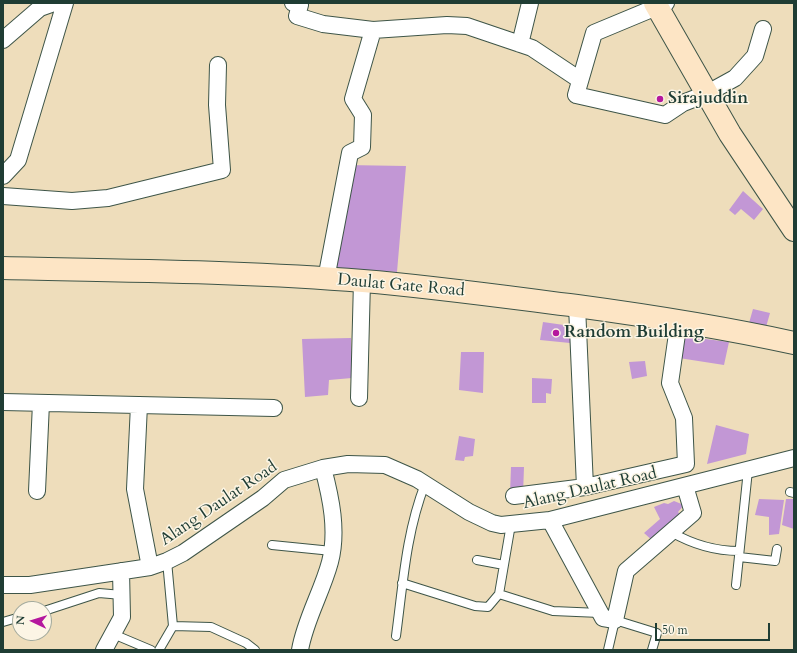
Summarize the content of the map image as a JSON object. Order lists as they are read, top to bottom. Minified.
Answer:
{"streets":{"main road":["Daulat Gate Road"],"street":["Alang Daulat Road"]},"places":["Sirajuddin","Random Building"],"scale_bar":"50 m","north":"left"}
